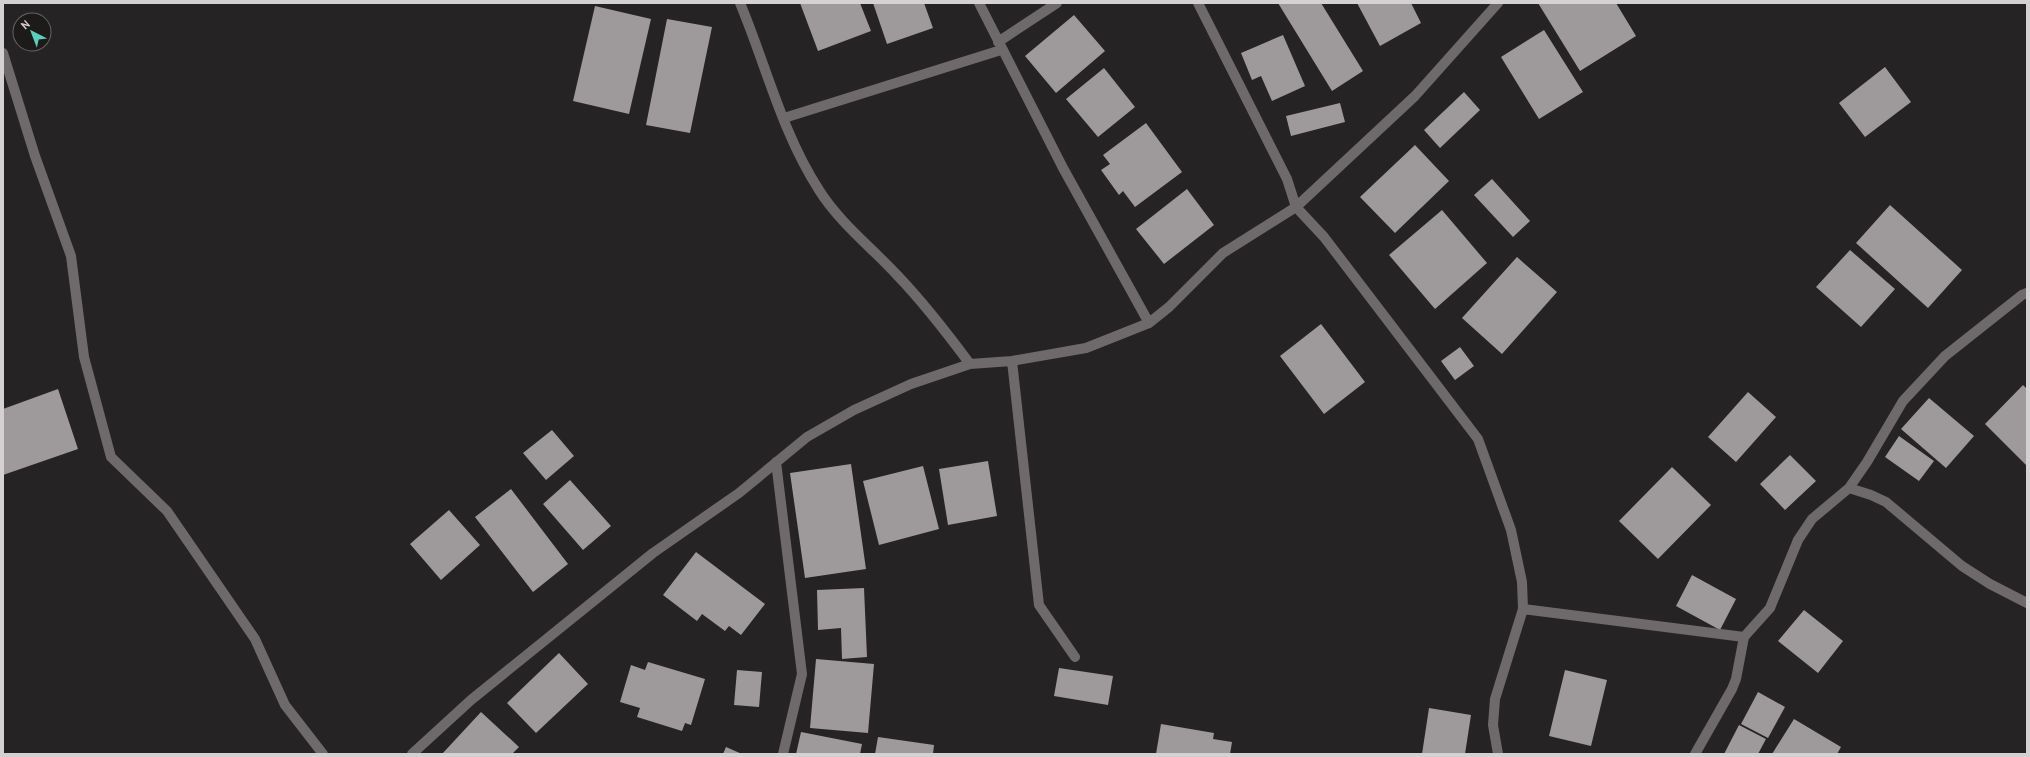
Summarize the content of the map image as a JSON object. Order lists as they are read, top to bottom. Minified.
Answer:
{"north":"top left"}
